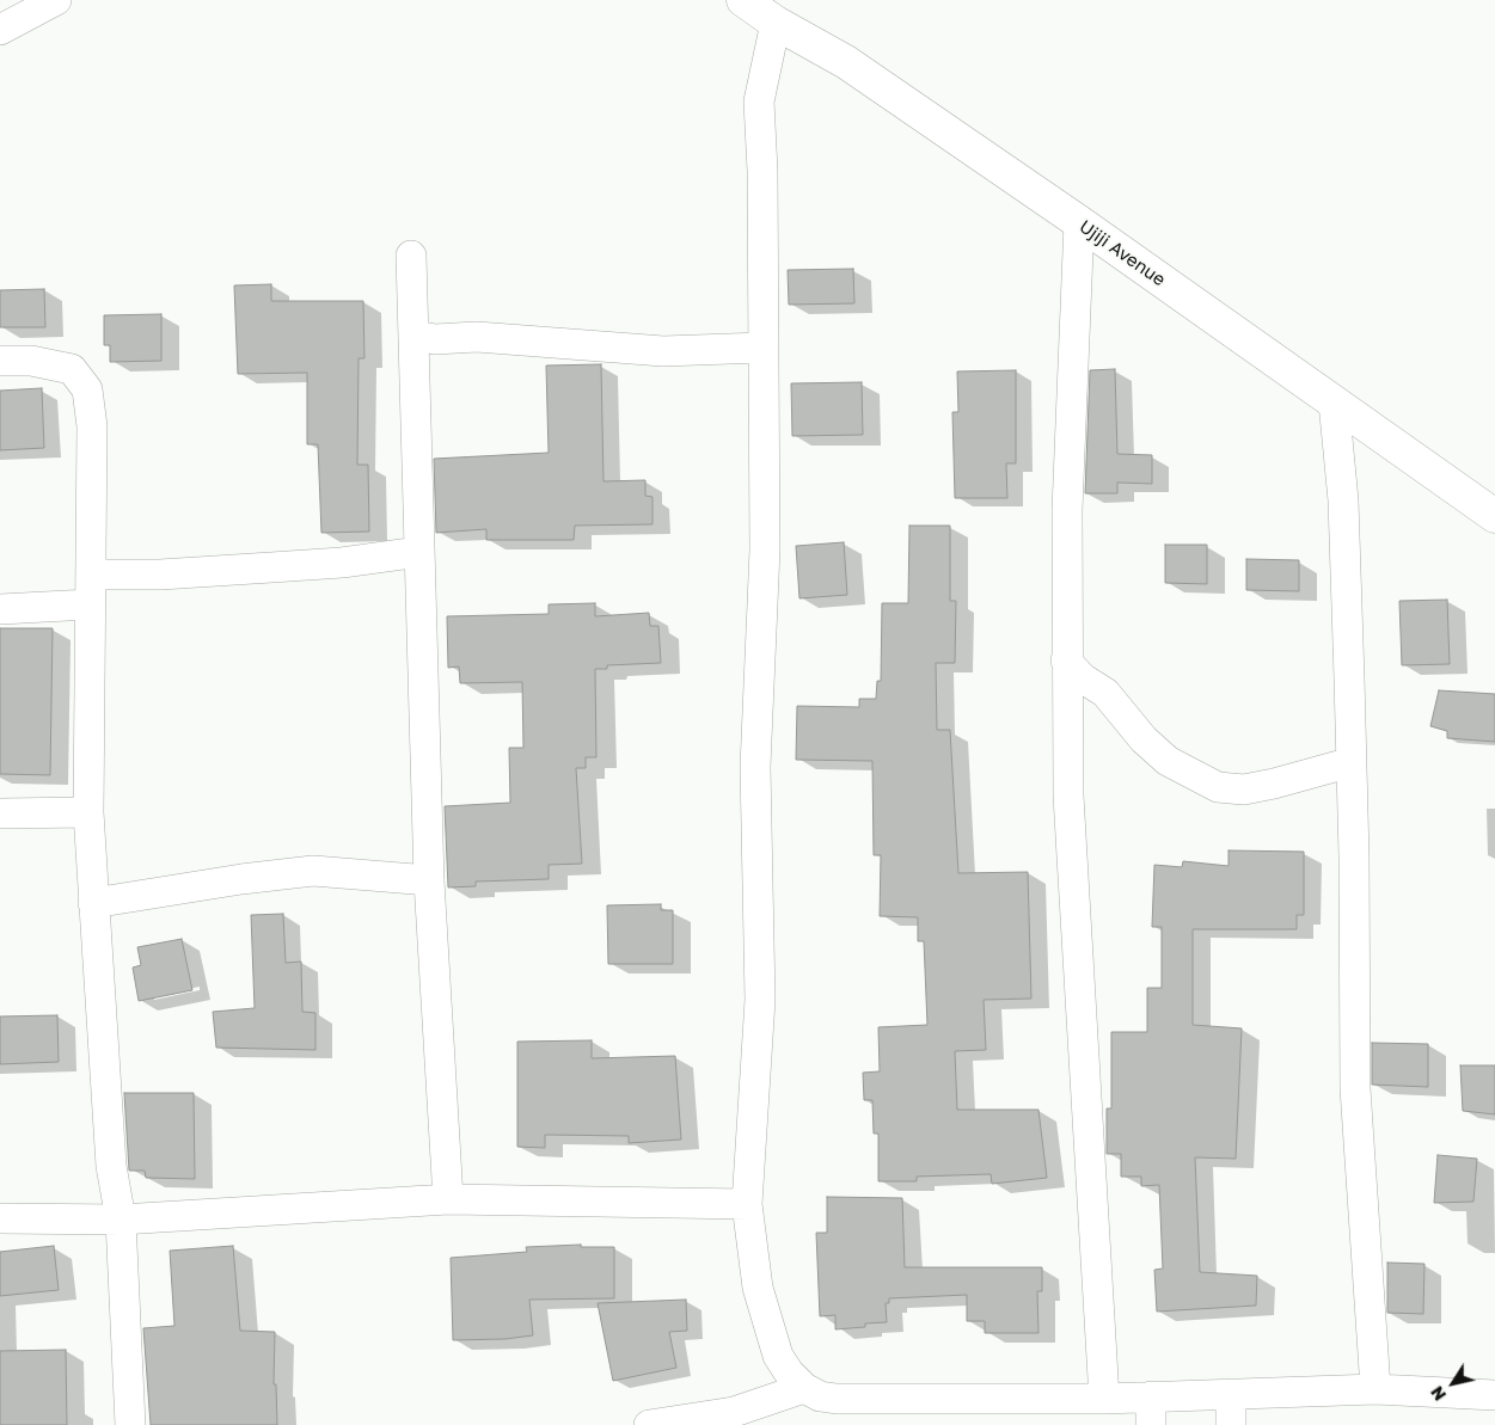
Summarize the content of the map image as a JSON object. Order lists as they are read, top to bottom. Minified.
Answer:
{"streets":{"main road":["Ujiji Avenue"]},"north":"bottom left"}
